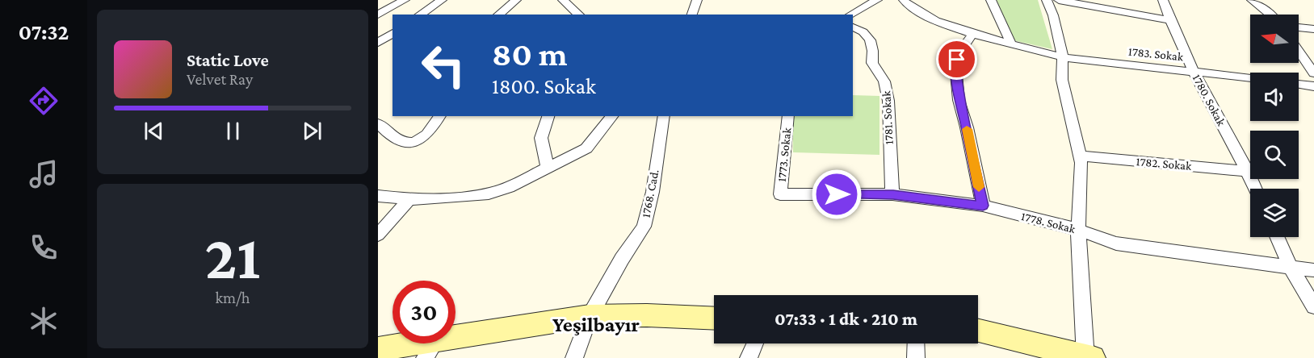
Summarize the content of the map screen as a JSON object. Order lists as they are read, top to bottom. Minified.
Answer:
{"streets":{"street":["1783. Sokak","1780. Sokak","1781. Sokak","1773. Sokak","1782. Sokak","1768. Cad.","1778. Sokak"]},"crossings":[["1783. Sokak","1780. Sokak"],["1780. Sokak","1782. Sokak"],["1781. Sokak","1778. Sokak"],["1773. Sokak","1778. Sokak"]],"districts":["Yeşilbayır"],"north":"left","page":{"tabs":"07:32","turn":["80 m","1800. Sokak"],"song":["Static Love","Velvet Ray"],"tile":["21","km/h"],"limit":"30","trip":"07:33 · 1 dk · 210 m"}}
